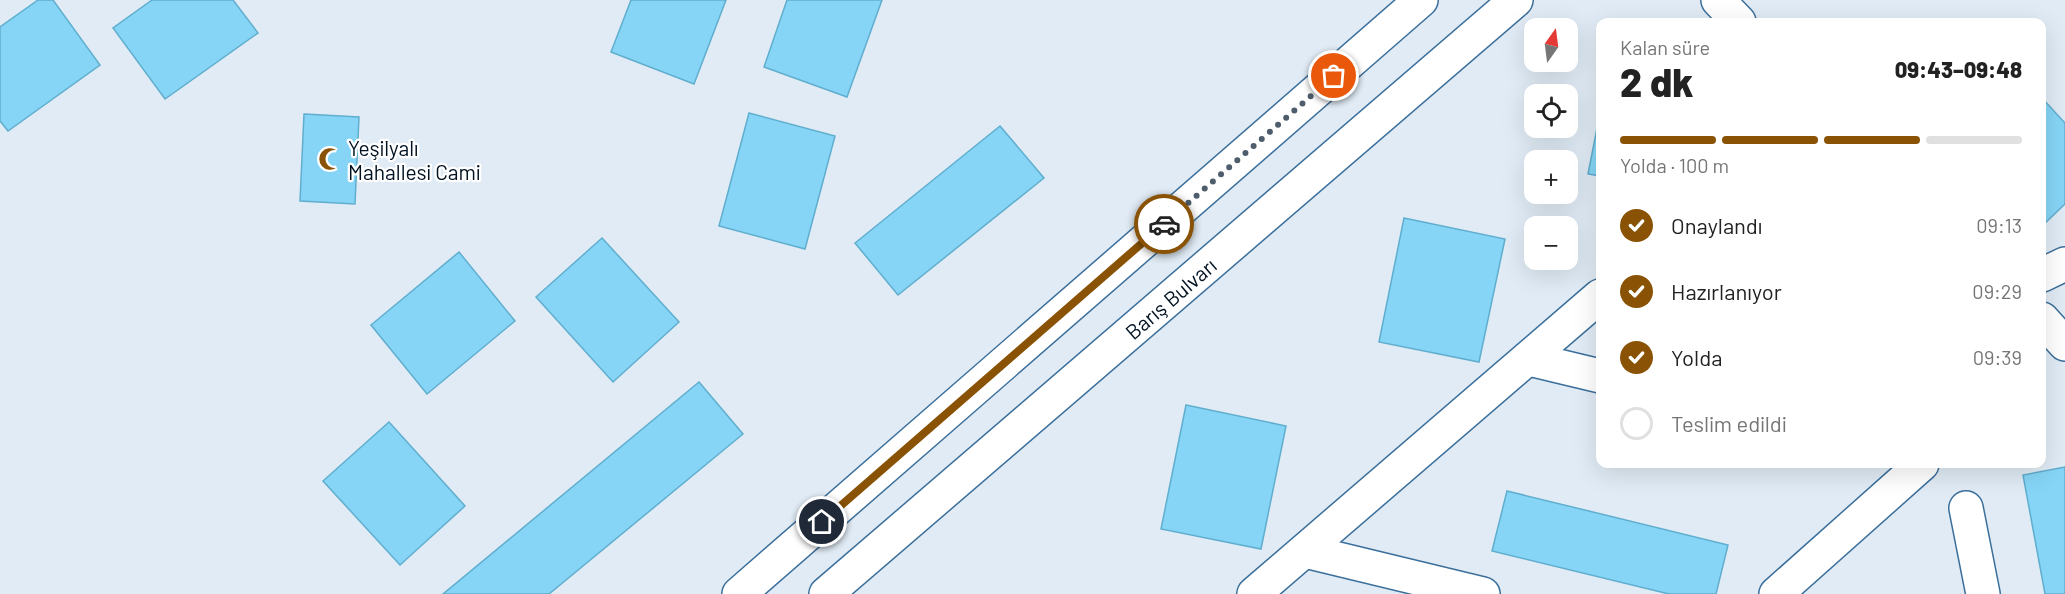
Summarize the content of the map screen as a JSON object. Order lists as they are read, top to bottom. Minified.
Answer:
{"streets":{"main road":["Barış Bulvarı"]},"places":{"mosque":["Yeşilyalı Mahallesi Cami"]},"north":"top","page":{"map_buttons":["+","−"],"heading":["2 dk","Kalan süre","09:43–09:48"],"bar":"Yolda · 100 m","list":[["Onaylandı","09:13"],["Hazırlanıyor","09:29"],["Yolda","09:39"],"Teslim edildi"]}}
